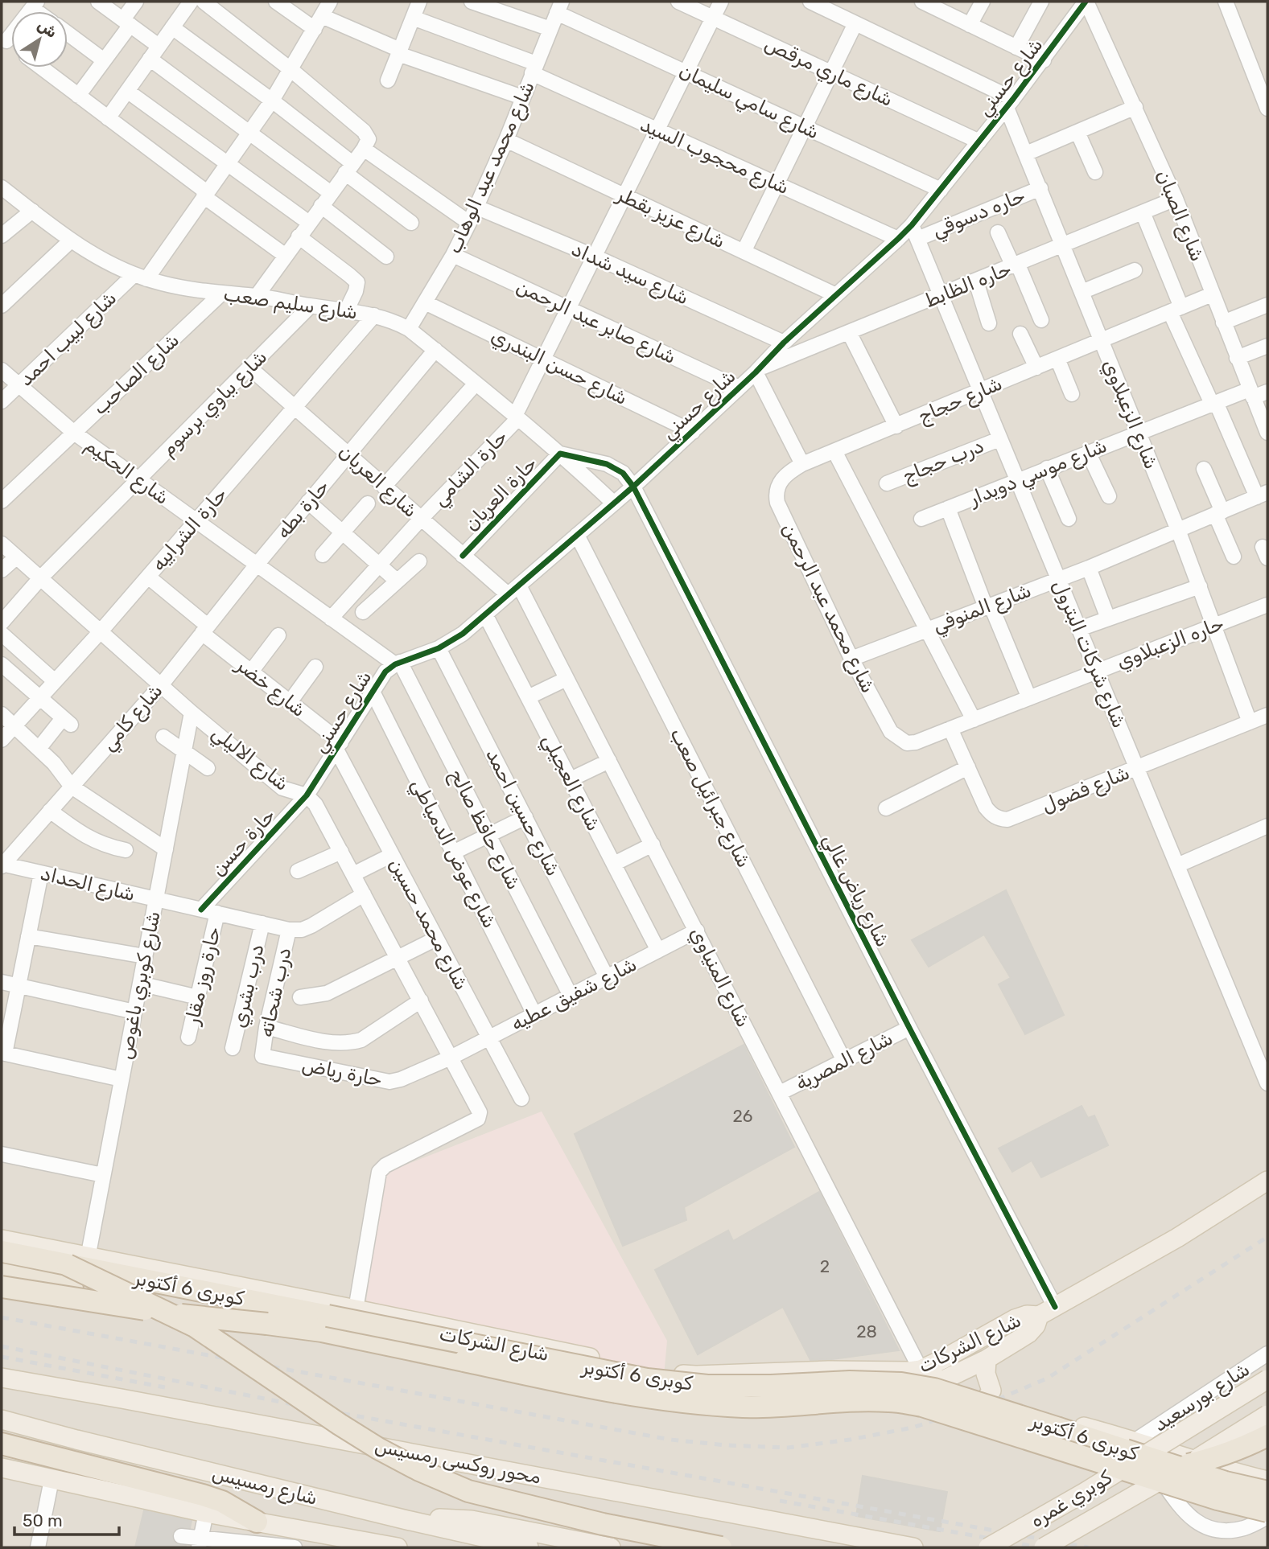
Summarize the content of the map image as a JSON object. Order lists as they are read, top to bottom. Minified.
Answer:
{"streets":{"highway":["كوبرى 6 أكتوبر"],"main road":["شارع الشركات","محور روكسى رمسيس","شارع رمسيس","كوبري غمره"],"street":["شارع ماري مرقص","شارع حسني","شارع سامي سليمان","شارع محجوب السيد","شارع محمد عبد الوهاب","حاره دسوقي","شارع الصبان","شارع عزيز بقطر","شارع سيد شداد","حاره الظابط","شارع سليم صعب","شارع صابر عبد الرحمن","شارع لبيب احمد","شارع حسن البندري","شارع الصاحب","شارع حجاج","شارع بباوي برسوم","شارع الزعبلاوي","درب حجاج","حارة الشامي","شارع الحكيم","شارع موسي دويدار","شارع العريان","حارة العريان","حارة بطه","حارة الشرابيه","شارع محمد عبد الرحمن","شارع المنوفي","حاره الزعبلاوي","شارع شركات البترول","شارع خضر","شارع كامي","شارع الاليلي","شارع العجيلي","شارع فضول","شارع جبرائيل صعب","شارع حسين احمد","شارع حافظ صالح","حارة حسن","شارع عوض الدمياطي","شارع الحداد","شارع رياض غالي","شارع محمد حسين","حارة روز مقار","شارع المنياوي","شارع كوبري باغوص","درب بشري","درب شحاته","شارع شفيق عطيه","شارع المصرية","حارة رياض","شارع بورسعيد"]},"crossings":[["شارع ماري مرقص","شارع حسني"],["شارع ماري مرقص","حارة الشامي"],["شارع حسني","شارع سامي سليمان"],["شارع حسني","شارع محجوب السيد"],["شارع حسني","حاره دسوقي"],["شارع حسني","شارع الصبان"],["شارع حسني","شارع عزيز بقطر"],["شارع حسني","شارع سيد شداد"],["شارع حسني","حاره الظابط"],["شارع حسني","شارع سليم صعب"],["شارع حسني","شارع صابر عبد الرحمن"],["شارع حسني","شارع حسن البندري"],["شارع حسني","شارع الزعبلاوي"],["شارع حسني","شارع الحكيم"],["شارع حسني","شارع العريان"],["شارع حسني","شارع شركات البترول"],["شارع حسني","شارع خضر"],["شارع حسني","شارع الاليلي"],["شارع حسني","شارع العجيلي"],["شارع حسني","شارع جبرائيل صعب"],["شارع حسني","شارع حسين احمد"],["شارع حسني","شارع حافظ صالح"],["شارع حسني","حارة حسن"],["شارع حسني","شارع عوض الدمياطي"],["شارع حسني","شارع رياض غالي"],["شارع حسني","شارع محمد حسين"],["شارع حسني","شارع المنياوي"],["شارع سامي سليمان","شارع محمد عبد الوهاب"],["شارع سامي سليمان","حارة الشامي"],["شارع محجوب السيد","شارع محمد عبد الوهاب"],["شارع محجوب السيد","حارة الشامي"],["شارع محمد عبد الوهاب","شارع عزيز بقطر"],["شارع محمد عبد الوهاب","شارع سيد شداد"],["شارع محمد عبد الوهاب","شارع سليم صعب"],["شارع محمد عبد الوهاب","شارع صابر عبد الرحمن"],["شارع محمد عبد الوهاب","شارع حسن البندري"],["حاره دسوقي","شارع الزعبلاوي"],["حاره دسوقي","شارع شركات البترول"],["شارع الصبان","حاره الظابط"],["شارع الصبان","شارع حجاج"],["شارع الصبان","شارع موسي دويدار"],["شارع عزيز بقطر","حارة الشامي"],["شارع سيد شداد","حارة الشامي"],["حاره الظابط","شارع الزعبلاوي"],["حاره الظابط","شارع شركات البترول"],["شارع سليم صعب","شارع لبيب احمد"],["شارع سليم صعب","شارع الصاحب"],["شارع سليم صعب","شارع بباوي برسوم"],["شارع سليم صعب","حارة الشامي"],["شارع سليم صعب","حارة العريان"],["شارع سليم صعب","حارة بطه"],["شارع سليم صعب","حارة الشرابيه"],["شارع سليم صعب","شارع رياض غالي"],["شارع صابر عبد الرحمن","حارة الشامي"],["شارع لبيب احمد","شارع الحكيم"],["شارع حسن البندري","حارة الشامي"],["شارع الصاحب","شارع الحكيم"],["شارع حجاج","شارع الزعبلاوي"],["شارع حجاج","شارع محمد عبد الرحمن"],["شارع حجاج","شارع شركات البترول"],["شارع بباوي برسوم","شارع الحكيم"],["شارع بباوي برسوم","شارع العريان"],["شارع بباوي برسوم","شارع الاليلي"],["شارع الزعبلاوي","شارع موسي دويدار"],["شارع الزعبلاوي","شارع المنوفي"],["شارع الزعبلاوي","حاره الزعبلاوي"],["شارع الزعبلاوي","شارع فضول"],["درب حجاج","شارع شركات البترول"],["حارة الشامي","شارع الحكيم"],["حارة الشامي","شارع العريان"],["شارع الحكيم","حارة بطه"],["شارع الحكيم","حارة الشرابيه"],["شارع الحكيم","شارع كامي"],["شارع الحكيم","شارع حافظ صالح"],["شارع موسي دويدار","شارع شركات البترول"],["شارع العريان","حارة العريان"],["شارع العريان","حارة بطه"],["شارع العريان","حارة الشرابيه"],["شارع العريان","شارع المنياوي"],["حارة بطه","شارع كامي"],["حارة الشرابيه","شارع خضر"],["حارة الشرابيه","شارع الاليلي"],["شارع محمد عبد الرحمن","شارع المنوفي"],["شارع محمد عبد الرحمن","حاره الزعبلاوي"],["شارع المنوفي","شارع شركات البترول"],["حاره الزعبلاوي","شارع شركات البترول"],["حاره الزعبلاوي","شارع فضول"],["شارع شركات البترول","شارع فضول"],["شارع خضر","شارع كامي"],["شارع خضر","شارع محمد حسين"],["شارع كامي","شارع الاليلي"],["شارع كامي","شارع الحداد"],["شارع الاليلي","حارة حسن"],["شارع الاليلي","شارع الحداد"],["شارع الاليلي","شارع كوبري باغوص"],["شارع الاليلي","شارع شفيق عطيه"],["شارع الاليلي","حارة رياض"],["شارع الاليلي","شارع الشركات"],["شارع العجيلي","شارع شفيق عطيه"],["شارع جبرائيل صعب","شارع المصرية"],["شارع حسين احمد","شارع شفيق عطيه"],["شارع حافظ صالح","شارع شفيق عطيه"],["حارة حسن","شارع الحداد"],["شارع عوض الدمياطي","شارع شفيق عطيه"],["شارع الحداد","حارة روز مقار"],["شارع الحداد","شارع كوبري باغوص"],["شارع الحداد","درب بشري"],["شارع الحداد","درب شحاته"],["شارع رياض غالي","شارع المصرية"],["شارع رياض غالي","شارع الشركات"],["شارع محمد حسين","شارع شفيق عطيه"],["شارع المنياوي","شارع شفيق عطيه"],["شارع المنياوي","شارع المصرية"],["شارع المنياوي","شارع الشركات"],["شارع كوبري باغوص","كوبرى 6 أكتوبر"],["شارع كوبري باغوص","شارع الشركات"],["درب شحاته","حارة رياض"],["شارع شفيق عطيه","حارة رياض"],["كوبرى 6 أكتوبر","شارع الشركات"]],"house_numbers":["26","2","28"],"scale_bar":"50 m","north":"top right"}
